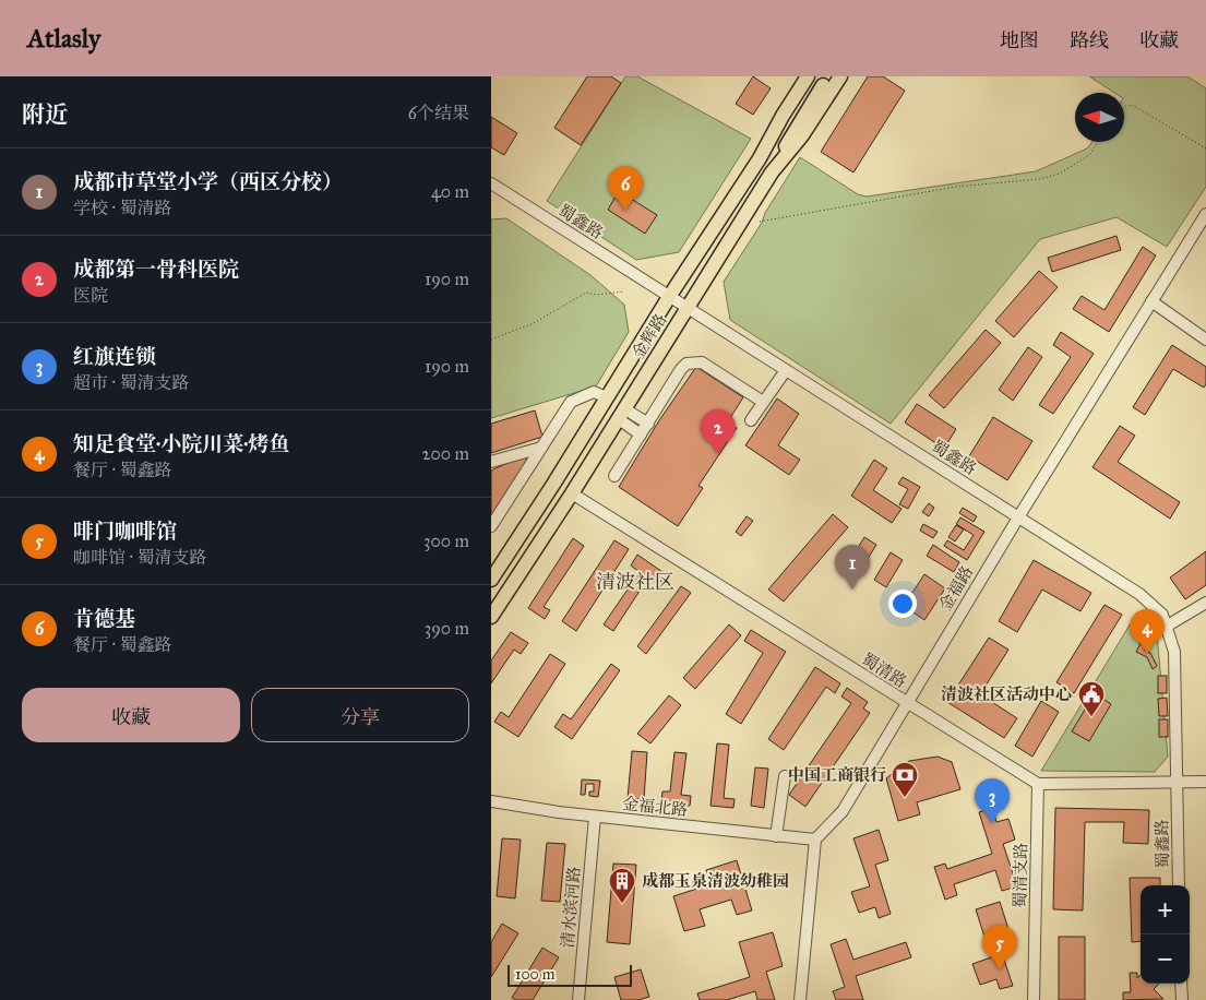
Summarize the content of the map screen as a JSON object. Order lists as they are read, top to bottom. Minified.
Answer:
{"streets":{"main road":["金辉路"],"street":["蜀鑫路","金福路","蜀清路","金福北路","蜀清支路","清水滨河路"]},"crossings":[["蜀鑫路","金辉路"],["蜀鑫路","金福路"],["金辉路","蜀清路"],["金福路","蜀清路"],["金福路","金福北路"],["蜀清路","蜀清支路"],["金福北路","清水滨河路"]],"districts":["清波社区"],"places":{"public building":["清波社区活动中心"],"bank":["中国工商银行"],"building":["成都玉泉清波幼稚园"]},"scale_bar":"100 m","north":"left","page":{"header":"Atlasly","nav":["地图","路线","收藏"],"heading":["附近","6个结果"],"list":[{"mark":"1","name":"成都市草堂小学（西区分校）","note":"学校 · 蜀清路","value":"40 m"},{"mark":"2","name":"成都第一骨科医院","note":"医院","value":"190 m"},{"mark":"3","name":"红旗连锁","note":"超市 · 蜀清支路","value":"190 m"},{"mark":"4","name":"知足食堂·小院川菜·烤鱼","note":"餐厅 · 蜀鑫路","value":"200 m"},{"mark":"5","name":"啡门咖啡馆","note":"咖啡馆 · 蜀清支路","value":"300 m"},{"mark":"6","name":"肯德基","note":"餐厅 · 蜀鑫路","value":"390 m"}],"pins":["6","2","1","4","3","5"],"buttons":["收藏","分享"],"map_buttons":["+","−"],"scale":"100 m"}}
